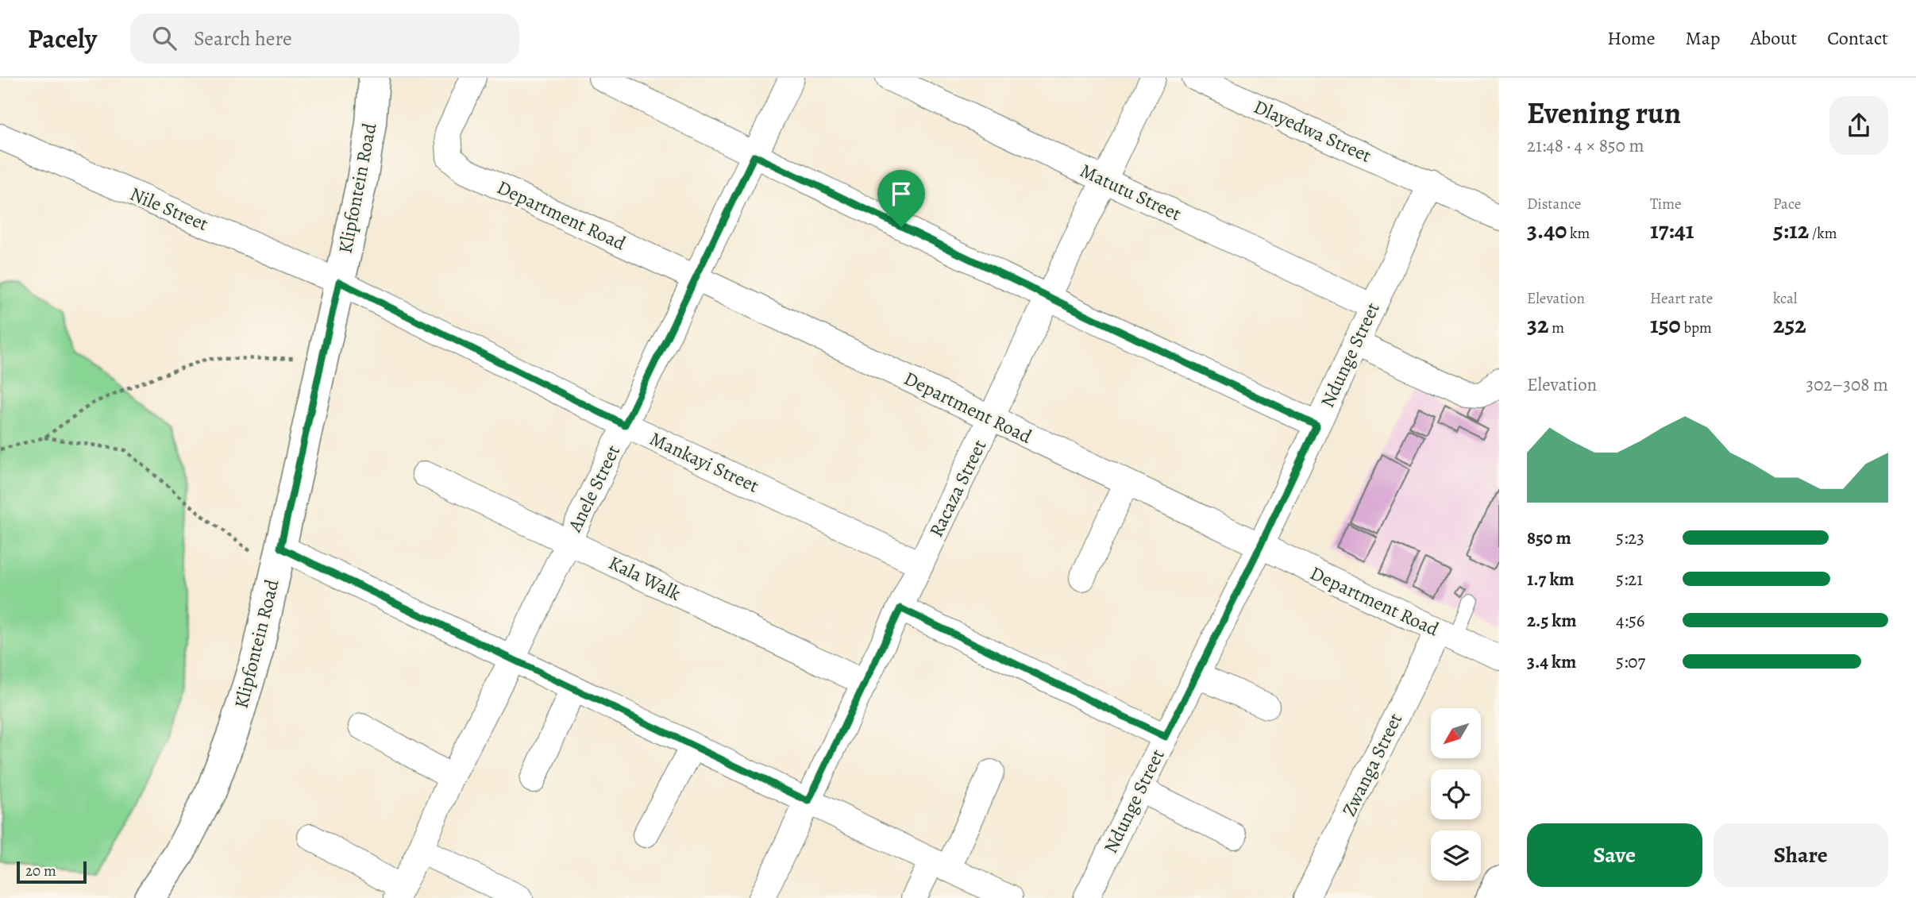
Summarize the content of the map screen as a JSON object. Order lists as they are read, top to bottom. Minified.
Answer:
{"streets":{"street":["Dlayedwa Street","Klipfontein Road","Matutu Street","Nile Street","Department Road","Ndunge Street","Mankayi Street","Anele Street","Racaza Street","Kala Walk","Zwanga Street"]},"crossings":[["Dlayedwa Street","Ndunge Street"],["Klipfontein Road","Nile Street"],["Klipfontein Road","Mankayi Street"],["Matutu Street","Ndunge Street"],["Matutu Street","Racaza Street"],["Nile Street","Mankayi Street"],["Department Road","Ndunge Street"],["Department Road","Anele Street"],["Department Road","Racaza Street"],["Department Road","Zwanga Street"],["Mankayi Street","Anele Street"],["Mankayi Street","Racaza Street"],["Anele Street","Kala Walk"],["Racaza Street","Kala Walk"]],"scale_bar":"20 m","north":"bottom left","page":{"header":"Pacely","search":"Search here","nav":["Home","Map","About","Contact"],"heading":["Evening run","21:48 · 4 × 850 m"],"stats":[["Distance","3.40 km"],["Time","17:41"],["Pace","5:12 /km"],["Elevation","32 m"],["Heart rate","150 bpm"],["kcal","252"]],"chart":["Elevation","302–308 m"],"list":[{"name":"850 m","note":"5:23"},{"name":"1.7 km","note":"5:21"},{"name":"2.5 km","note":"4:56"},{"name":"3.4 km","note":"5:07"}],"buttons":["Save","Share"],"scale":"20 m"}}
